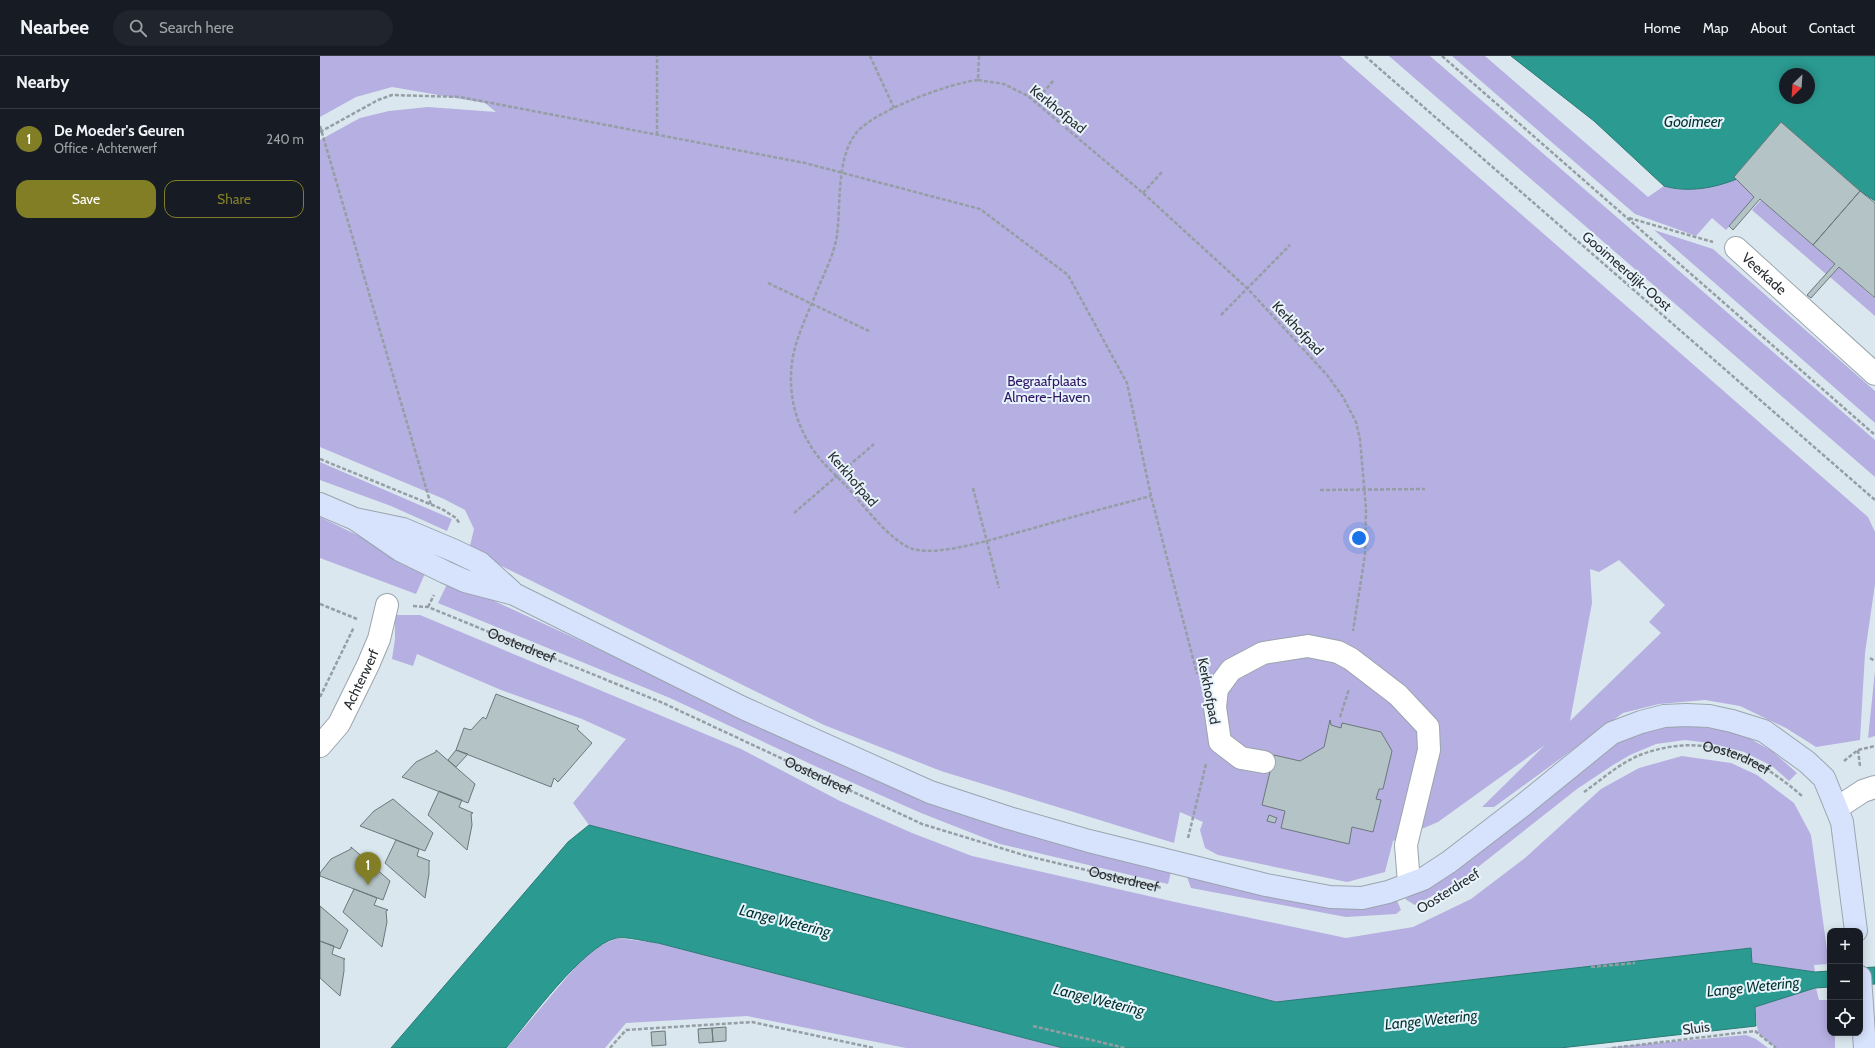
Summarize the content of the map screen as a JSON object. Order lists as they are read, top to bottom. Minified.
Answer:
{"streets":{"main road":["Oosterdreef"],"street":["Veerkade","Achterwerf"],"path":["Kerkhofpad","Gooimeerdijk-Oost","Sluis"]},"crossings":[["Kerkhofpad","Oosterdreef"]],"water":["Gooimeer","Lange Wetering"],"parks":["Begraafplaats Almere-Haven"],"north":"bottom left","page":{"header":"Nearbee","search":"Search here","nav":["Home","Map","About","Contact"],"heading":"Nearby","list":[{"mark":"1","name":"De Moeder's Geuren","note":"Office · Achterwerf","value":"240 m"}],"buttons":["Save","Share"],"pins":"1","map_buttons":["+","−"]}}
